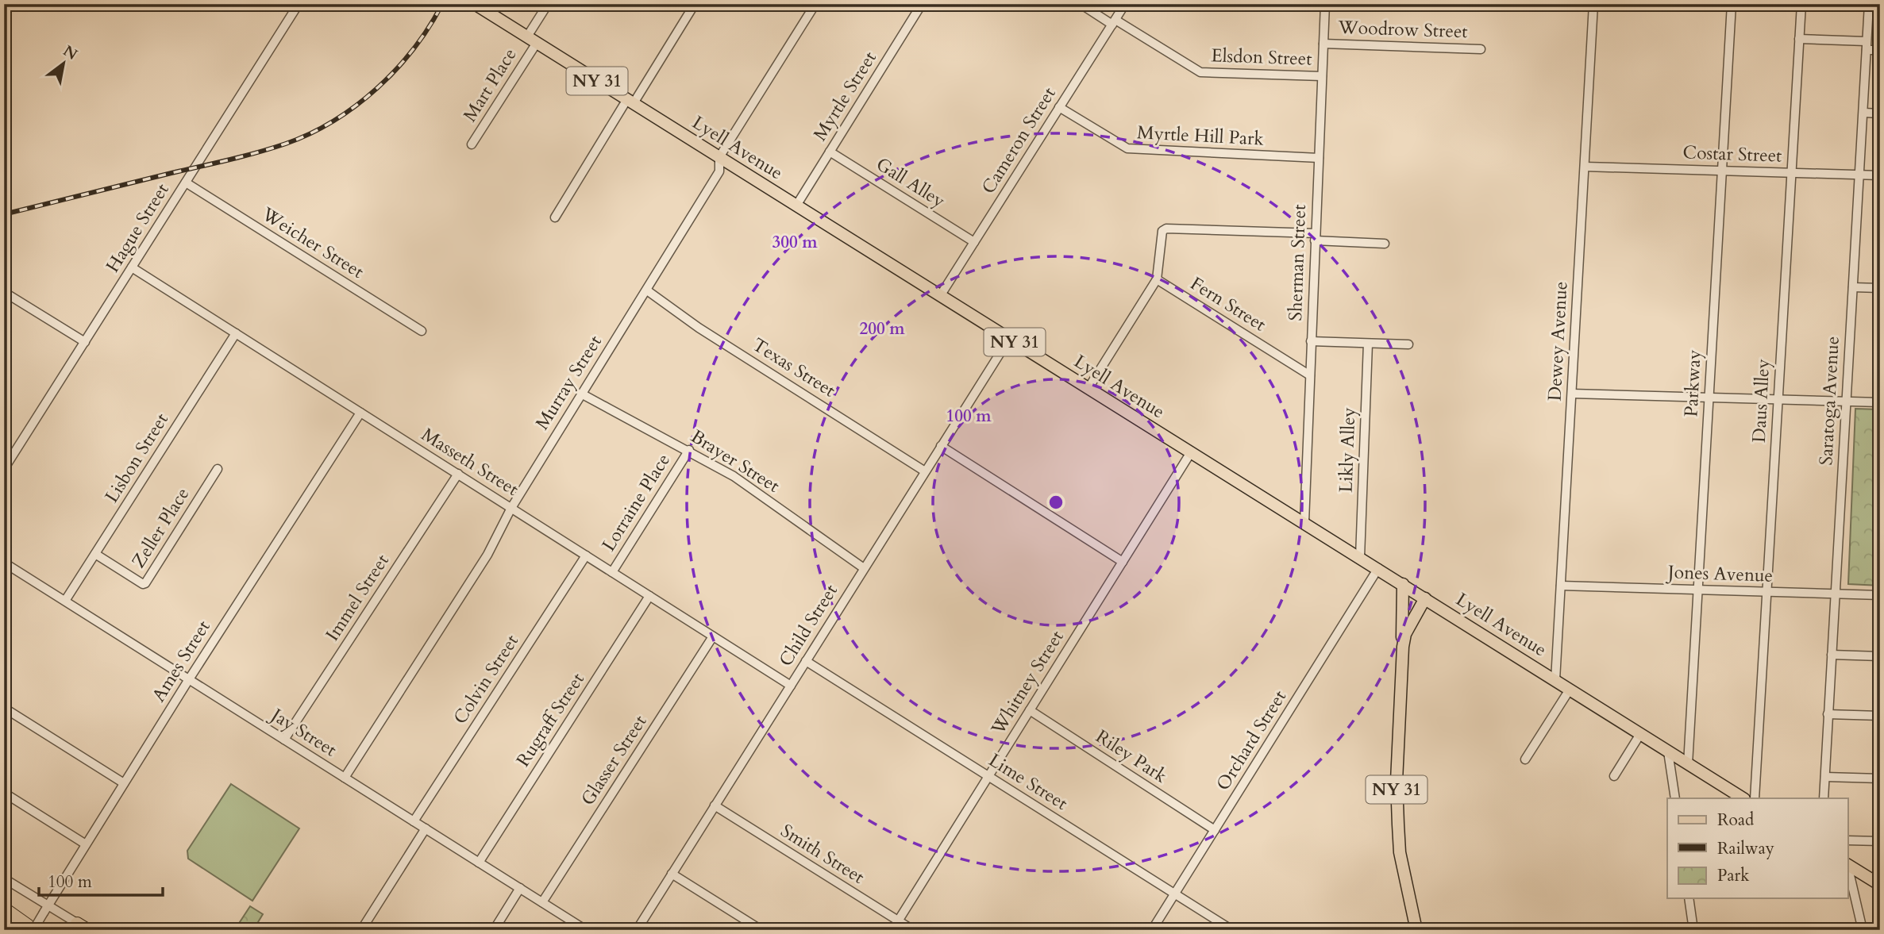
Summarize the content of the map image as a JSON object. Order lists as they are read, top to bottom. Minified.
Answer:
{"streets":{"main road":["NY 31","Lyell Avenue"],"street":["Woodrow Street","Elsdon Street","Mart Place","Myrtle Street","Myrtle Hill Park","Cameron Street","Costar Street","Gall Alley","Hague Street","Weicher Street","Sherman Street","Fern Street","Dewey Avenue","Texas Street","Murray Street","Parkway","Daus Alley","Saratoga Avenue","Likly Alley","Lisbon Street","Brayer Street","Masseth Street","Lorraine Place","Zeller Place","Jones Avenue","Immel Street","Child Street","Ames Street","Colvin Street","Whitney Street","Rugraff Street","Jay Street","Orchard Street","Riley Park","Glasser Street","Lime Street","Smith Street"]},"crossings":[["Woodrow Street","Sherman Street"],["Elsdon Street","Cameron Street"],["Elsdon Street","Sherman Street"],["NY 31","Lyell Avenue"],["Mart Place","Lyell Avenue"],["Myrtle Street","Lyell Avenue"],["Myrtle Street","Gall Alley"],["Myrtle Hill Park","Cameron Street"],["Myrtle Hill Park","Sherman Street"],["Cameron Street","Lyell Avenue"],["Cameron Street","Gall Alley"],["Lyell Avenue","Sherman Street"],["Lyell Avenue","Dewey Avenue"],["Lyell Avenue","Murray Street"],["Lyell Avenue","Parkway"],["Lyell Avenue","Likly Alley"],["Lyell Avenue","Child Street"],["Lyell Avenue","Whitney Street"],["Lyell Avenue","Orchard Street"],["Costar Street","Dewey Avenue"],["Costar Street","Parkway"],["Costar Street","Daus Alley"],["Costar Street","Saratoga Avenue"],["Hague Street","Weicher Street"],["Hague Street","Masseth Street"],["Sherman Street","Fern Street"],["Dewey Avenue","Jones Avenue"],["Texas Street","Murray Street"],["Texas Street","Child Street"],["Murray Street","Brayer Street"],["Murray Street","Masseth Street"],["Murray Street","Jay Street"],["Parkway","Jones Avenue"],["Daus Alley","Jones Avenue"],["Saratoga Avenue","Jones Avenue"],["Lisbon Street","Masseth Street"],["Lisbon Street","Zeller Place"],["Lisbon Street","Jay Street"],["Brayer Street","Lorraine Place"],["Brayer Street","Child Street"],["Masseth Street","Lorraine Place"],["Masseth Street","Immel Street"],["Masseth Street","Child Street"],["Masseth Street","Ames Street"],["Masseth Street","Colvin Street"],["Masseth Street","Rugraff Street"],["Masseth Street","Glasser Street"],["Immel Street","Jay Street"],["Child Street","Lime Street"],["Child Street","Smith Street"],["Ames Street","Jay Street"],["Colvin Street","Jay Street"],["Whitney Street","Riley Park"],["Whitney Street","Lime Street"],["Whitney Street","Smith Street"],["Rugraff Street","Jay Street"],["Jay Street","Glasser Street"],["Orchard Street","Riley Park"],["Orchard Street","Lime Street"]],"legend":["Road","Railway","Park"],"scale_bar":"100 m","north":"top right","rings":["300 m","200 m","100 m"]}
